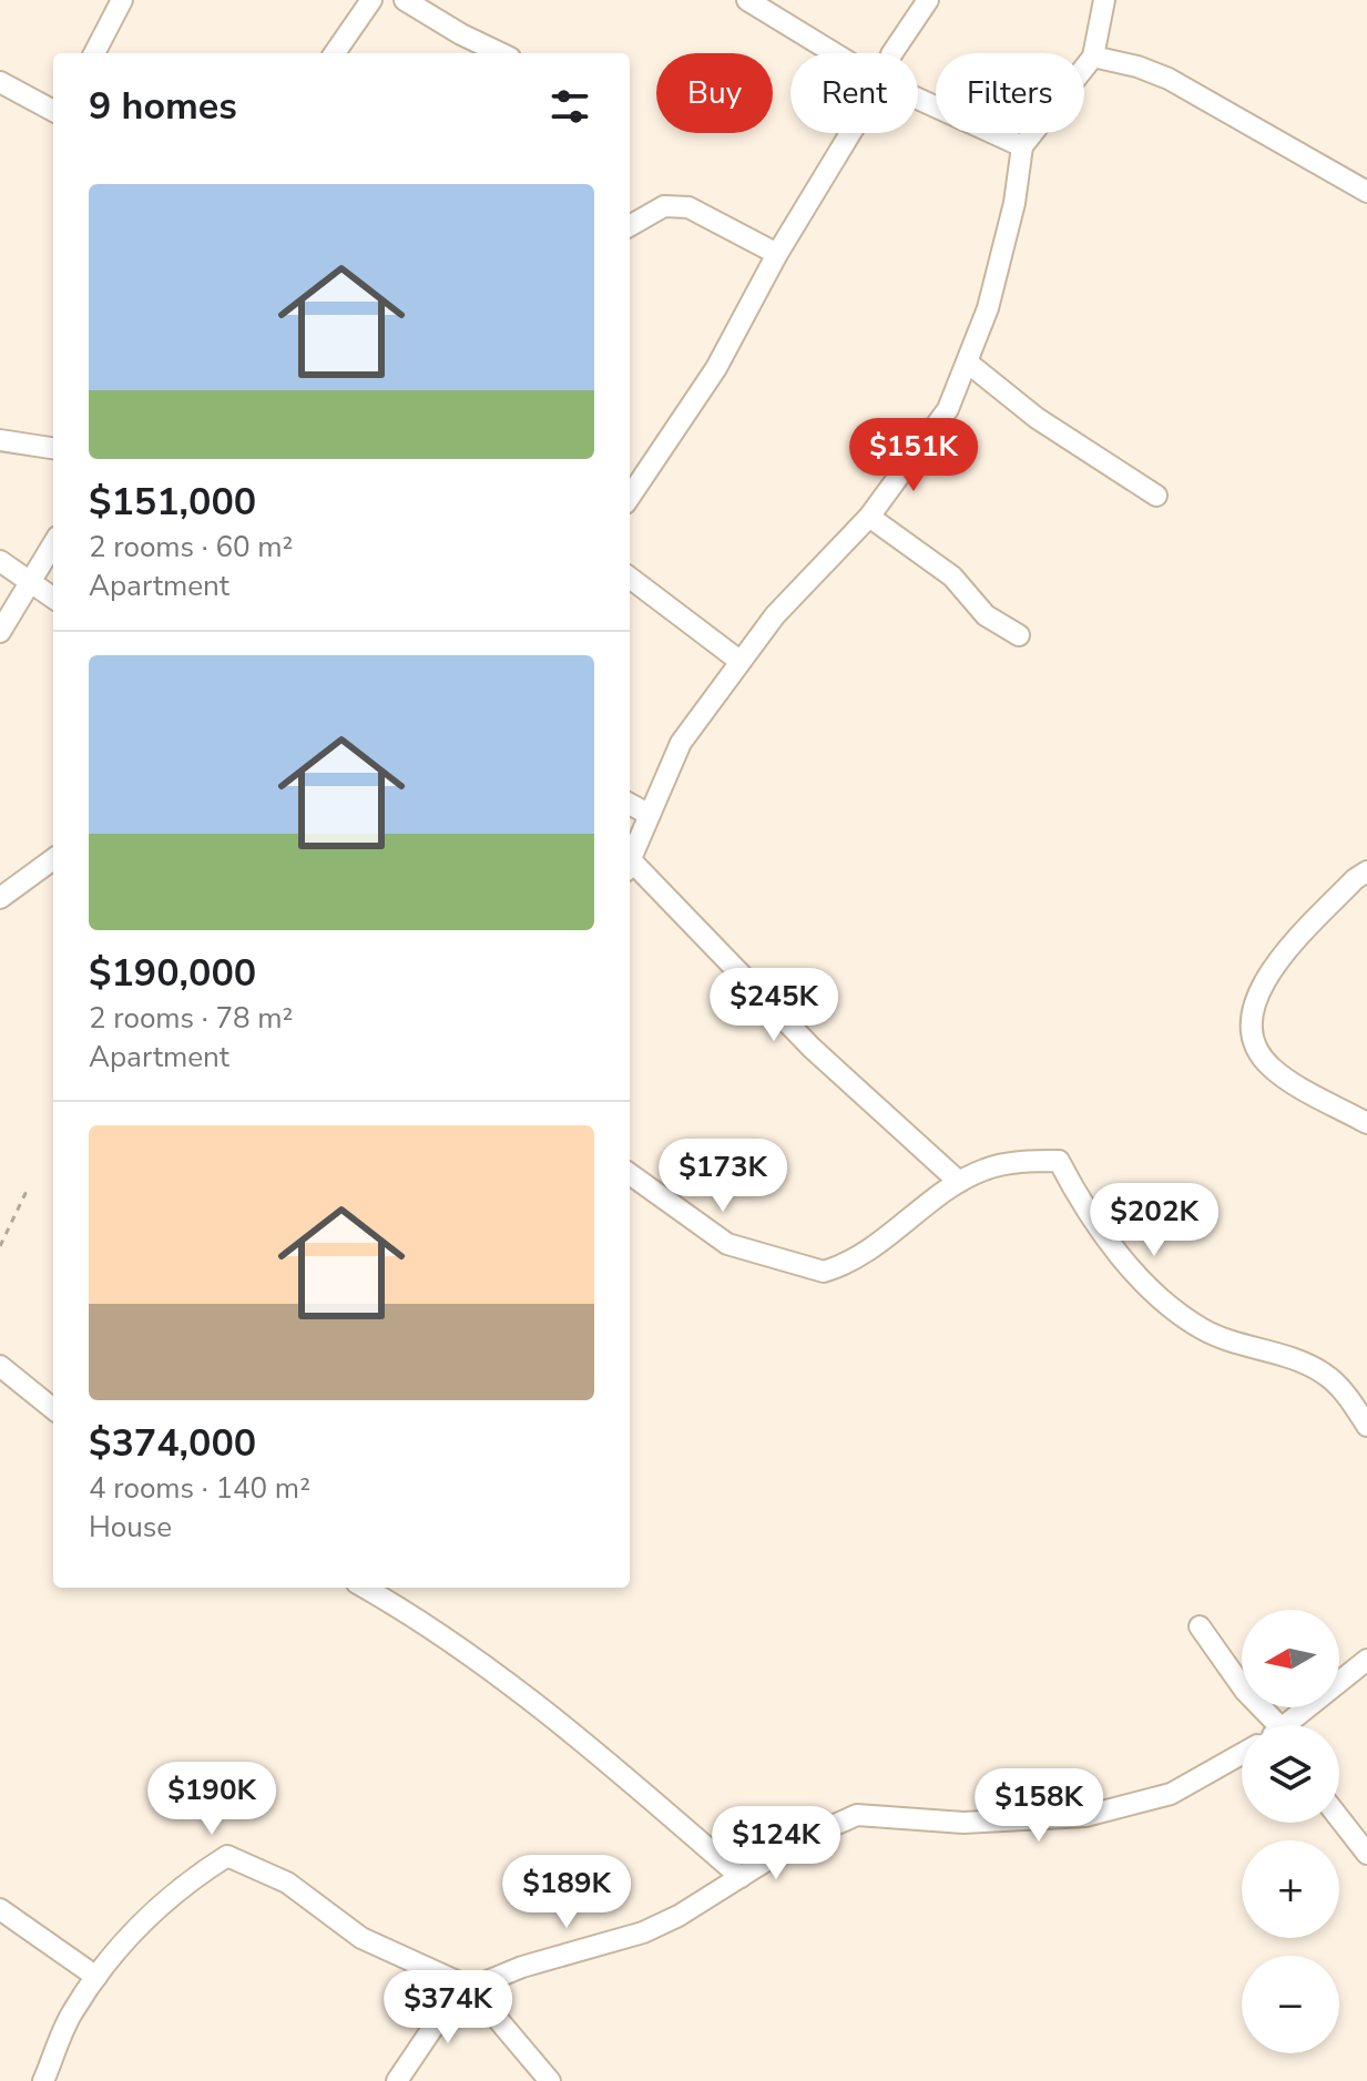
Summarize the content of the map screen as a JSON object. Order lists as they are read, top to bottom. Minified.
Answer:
{"north":"left","page":{"chip":["Buy","Rent","Filters"],"heading":"9 homes","list":[{"name":"$151,000","note":"2 rooms · 60 m² · Apartment"},{"name":"$190,000","note":"2 rooms · 78 m² · Apartment"},{"name":"$374,000","note":"4 rooms · 140 m² · House"}],"price":["$151K","$245K","$173K","$202K","$190K","$158K","$124K","$189K","$374K"],"map_buttons":["+","−"]}}
